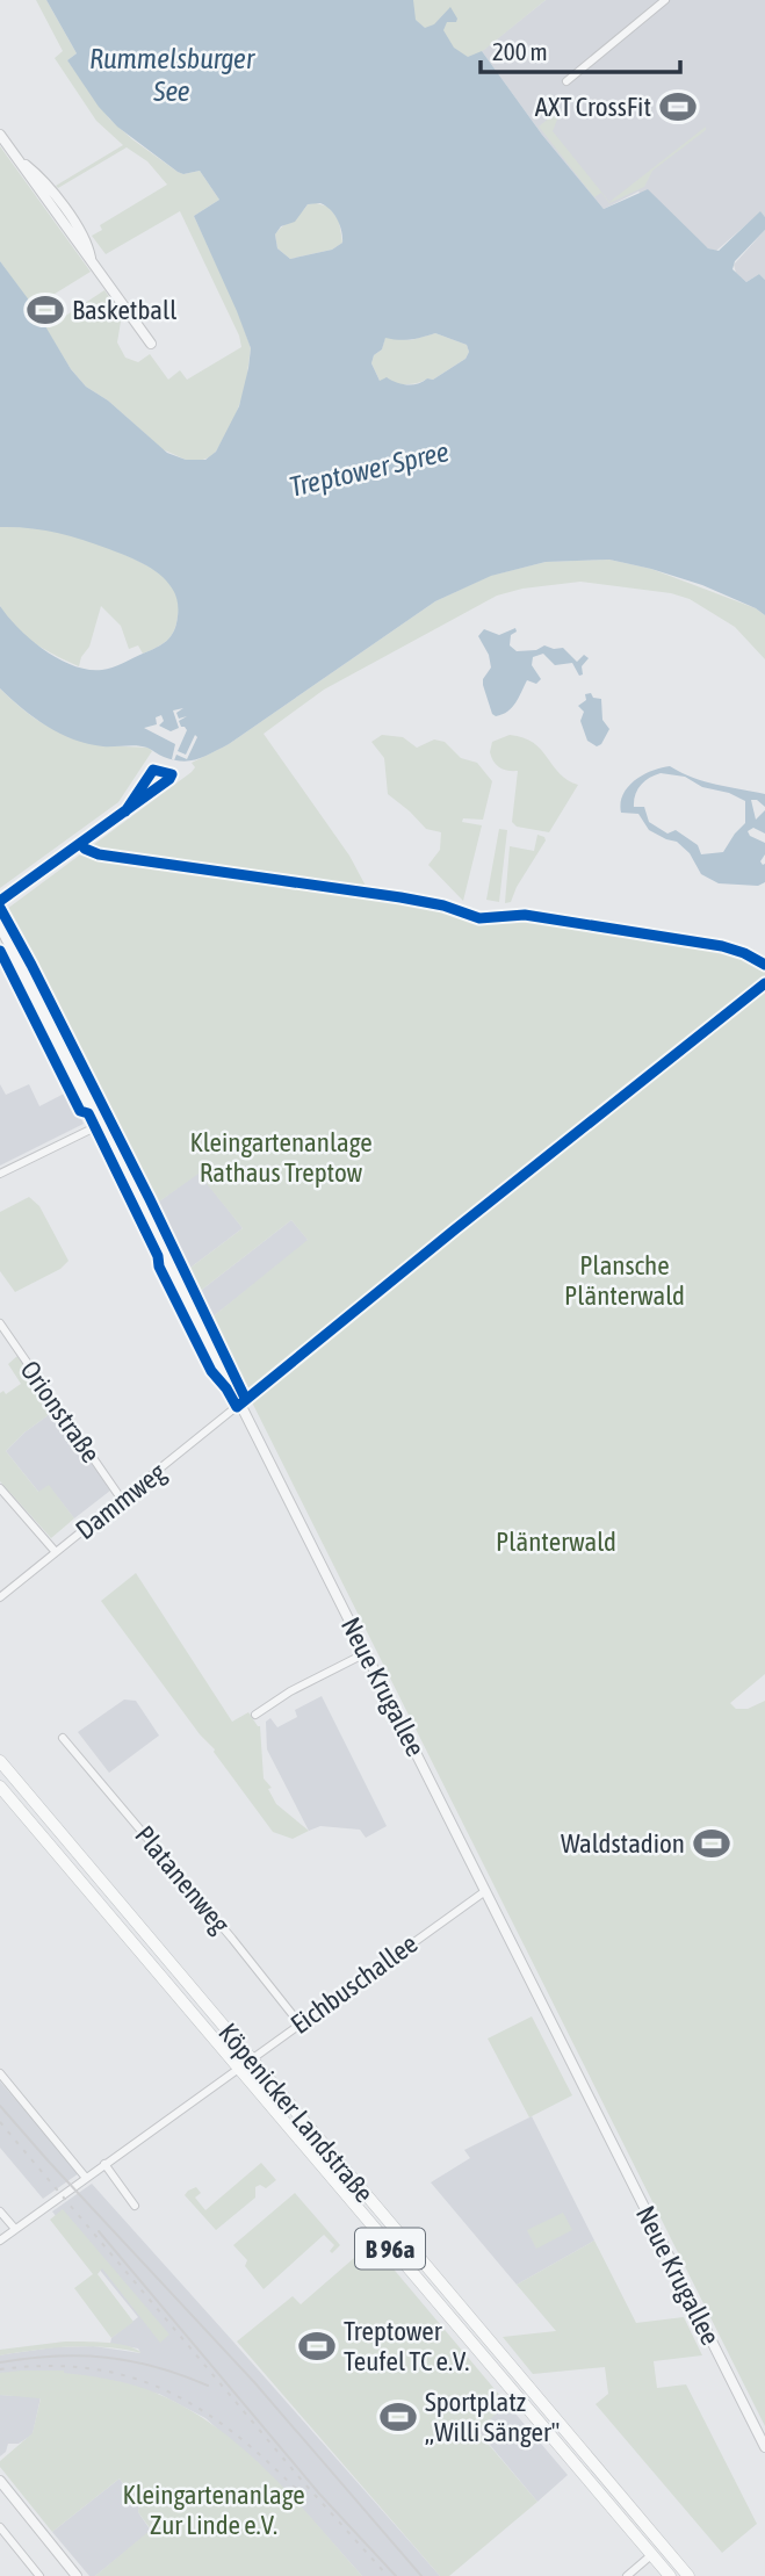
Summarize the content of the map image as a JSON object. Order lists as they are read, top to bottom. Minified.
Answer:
{"streets":{"main road":["Köpenicker Landstraße","B 96a"],"street":["Orionstraße","Dammweg","Neue Krugallee","Platanenweg","Eichbuschallee"]},"crossings":[["Orionstraße","Dammweg"],["Dammweg","Neue Krugallee"],["Neue Krugallee","Eichbuschallee"],["Platanenweg","Eichbuschallee"],["Eichbuschallee","Köpenicker Landstraße"]],"water":["Rummelsburger See","Treptower Spree"],"parks":["Kleingartenanlage Rathaus Treptow","Plansche Plänterwald","Plänterwald","Kleingartenanlage Zur Linde e.V."],"places":{"sports":["AXT CrossFit","Basketball","Waldstadion","Treptower Teufel TC e.V.","Sportplatz „Willi Sänger\""]},"scale_bar":"200 m"}
